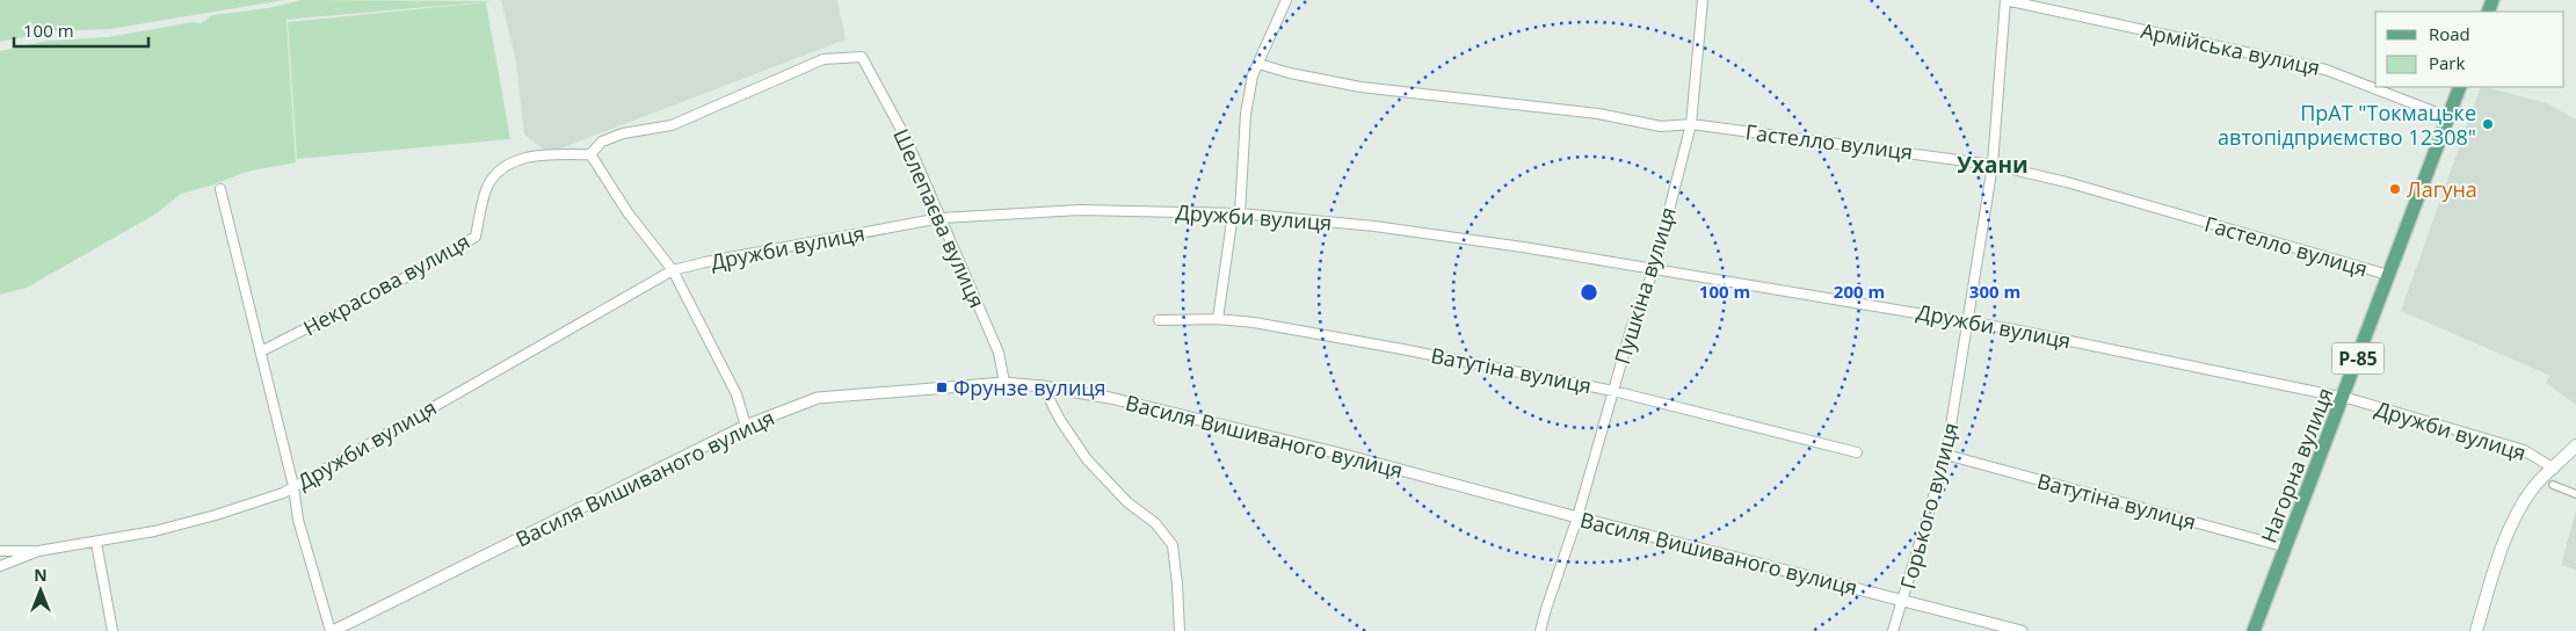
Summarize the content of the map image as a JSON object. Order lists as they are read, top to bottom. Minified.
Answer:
{"streets":{"main road":["Р-85","Нагорна вулиця"],"street":["Армійська вулиця","Гастелло вулиця","Дружби вулиця","Шелепаєва вулиця","Некрасова вулиця","Пушкіна вулиця","Ватутіна вулиця","Василя Вишиваного вулиця","Горького вулиця"]},"crossings":[["Армійська вулиця","Нагорна вулиця"],["Армійська вулиця","Горького вулиця"],["Гастелло вулиця","Пушкіна вулиця"],["Гастелло вулиця","Нагорна вулиця"],["Гастелло вулиця","Горького вулиця"],["Дружби вулиця","Шелепаєва вулиця"],["Дружби вулиця","Пушкіна вулиця"],["Дружби вулиця","Нагорна вулиця"],["Дружби вулиця","Горького вулиця"],["Шелепаєва вулиця","Некрасова вулиця"],["Шелепаєва вулиця","Василя Вишиваного вулиця"],["Пушкіна вулиця","Ватутіна вулиця"],["Пушкіна вулиця","Василя Вишиваного вулиця"],["Ватутіна вулиця","Нагорна вулиця"],["Ватутіна вулиця","Горького вулиця"],["Василя Вишиваного вулиця","Горького вулиця"]],"districts":["Ухани"],"places":{"other":["ПрАТ \"Токмацьке автопідприємство 12308\"","Лагуна"],"transit":["Фрунзе вулиця"]},"legend":["Road","Park"],"scale_bar":"100 m","north":"top","rings":["100 m","200 m","300 m"]}
